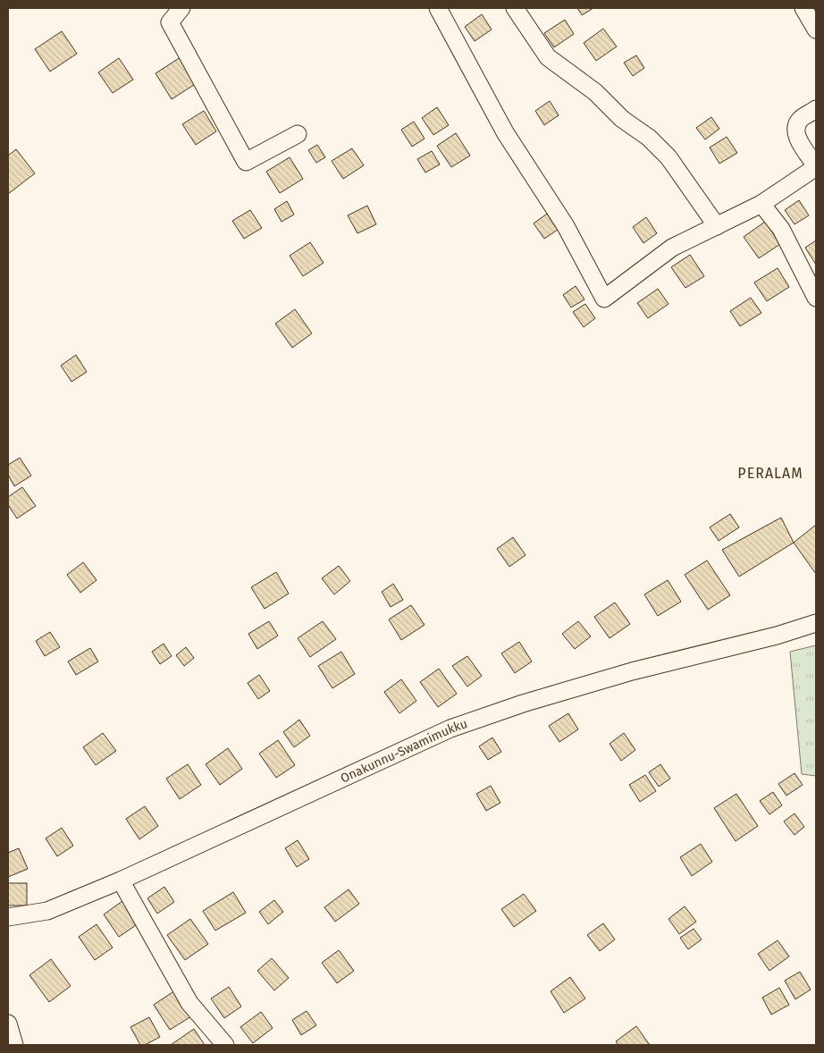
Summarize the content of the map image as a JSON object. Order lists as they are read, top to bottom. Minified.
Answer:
{"streets":{"street":["Onakunnu-Swamimukku"]},"districts":["PERALAM"]}
